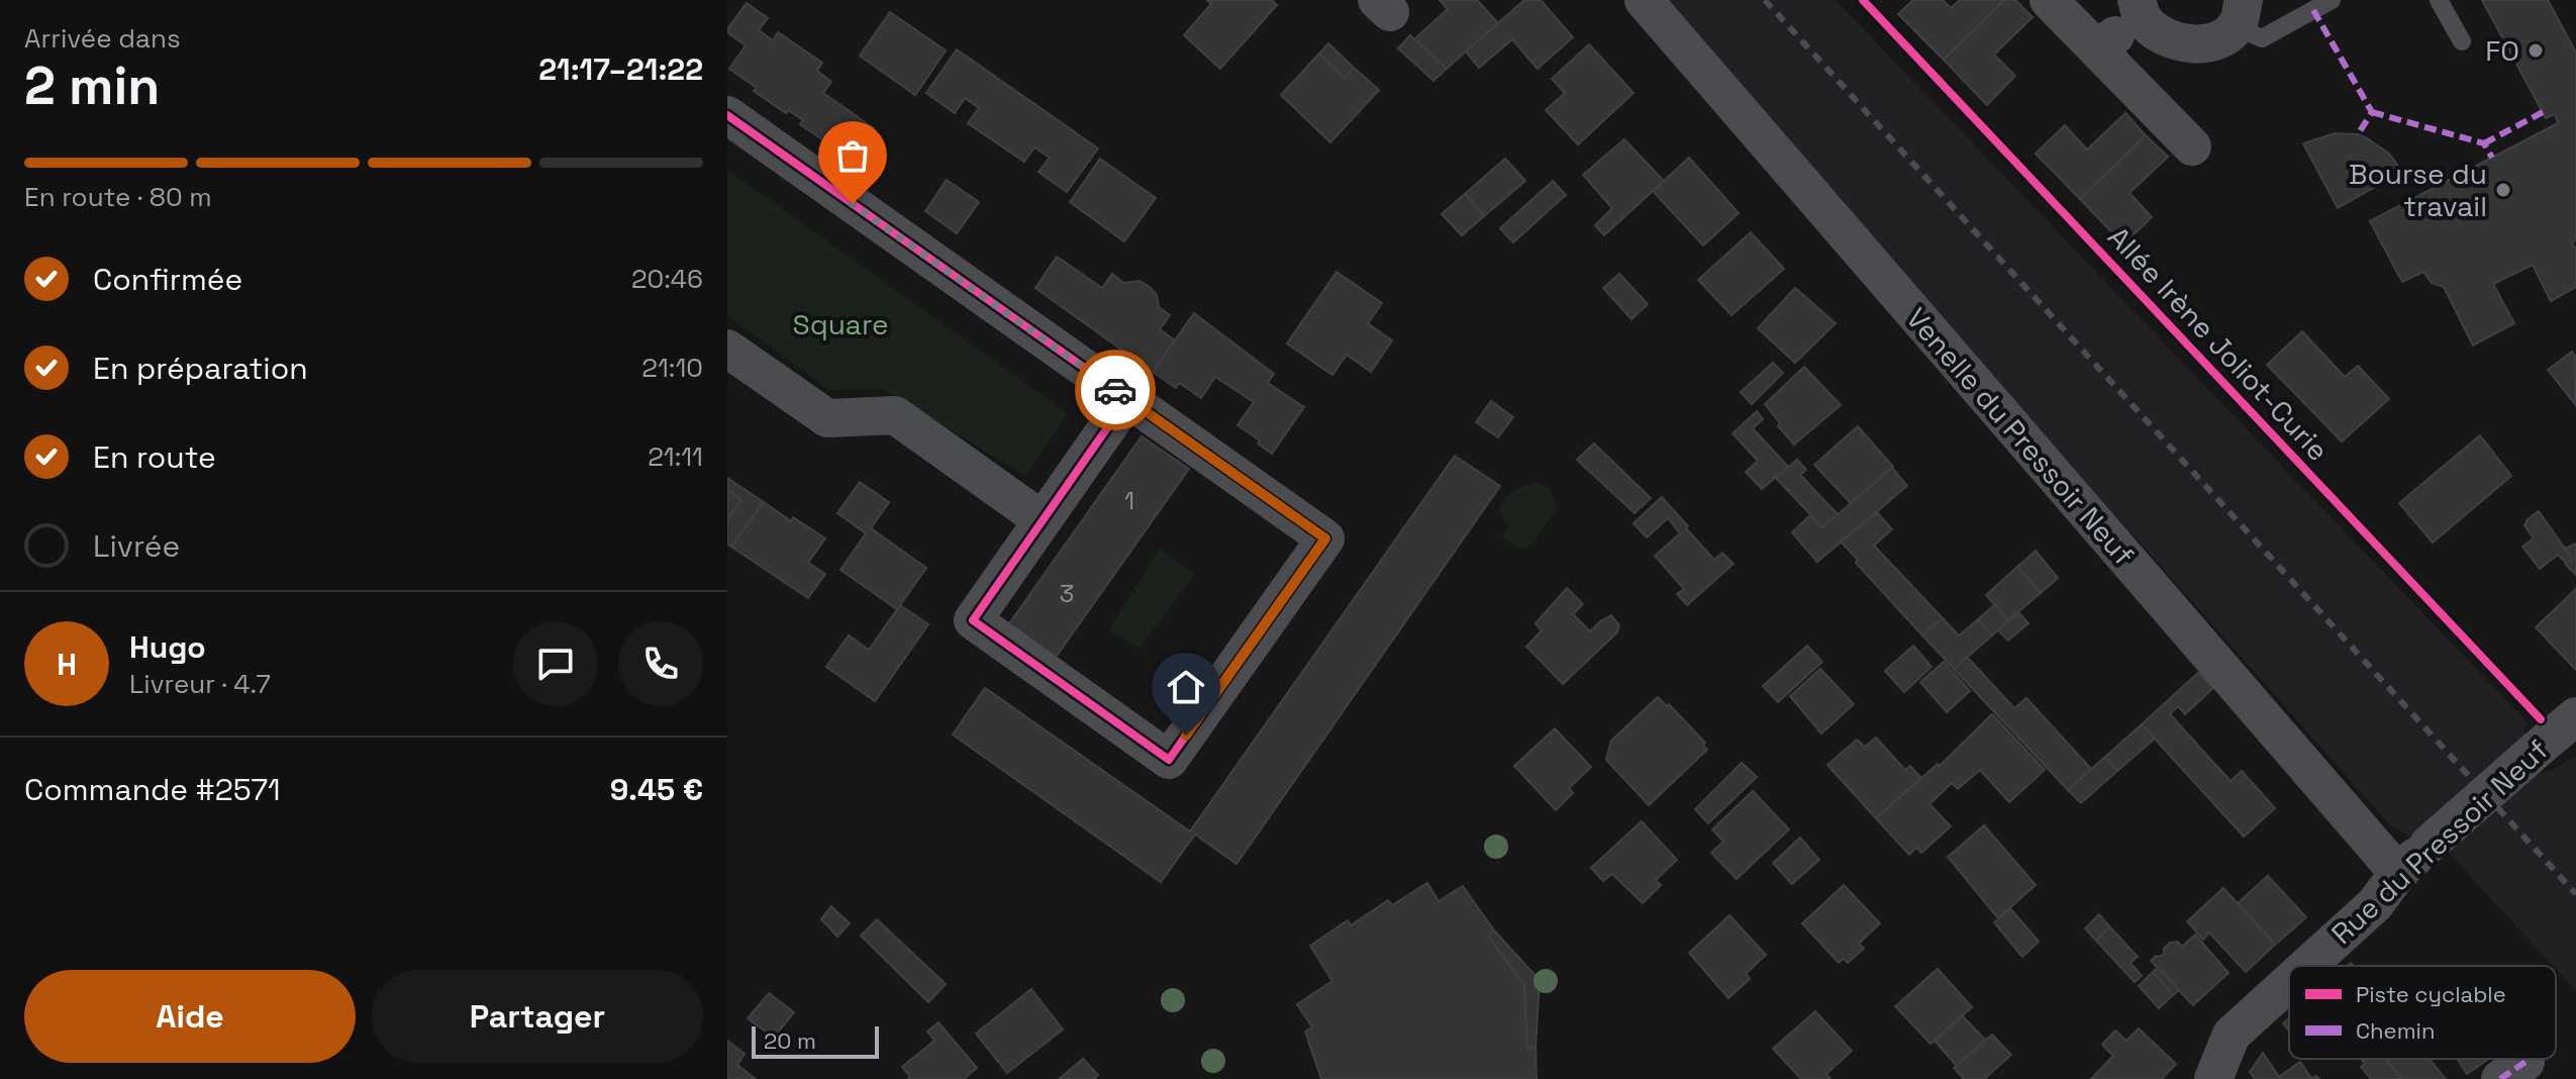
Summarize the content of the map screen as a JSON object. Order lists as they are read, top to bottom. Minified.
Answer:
{"streets":{"street":["Venelle du Pressoir Neuf","Rue du Pressoir Neuf"],"cycle path":["Allée Irène Joliot-Curie"]},"crossings":[["Venelle du Pressoir Neuf","Rue du Pressoir Neuf"]],"parks":["Square"],"places":["FO","Bourse du travail"],"house_numbers":["1","3"],"legend":["Piste cyclable","Chemin"],"scale_bar":"20 m","page":{"heading":["2 min","Arrivée dans","21:17–21:22"],"panel":["Hugo","Livreur · 4.7","Commande #2571","9.45 €"],"bar":"En route · 80 m","list":[["Confirmée","20:46"],["En préparation","21:10"],["En route","21:11"],"Livrée"],"round":"H","buttons":["Aide","Partager"],"scale":"20 m"}}
